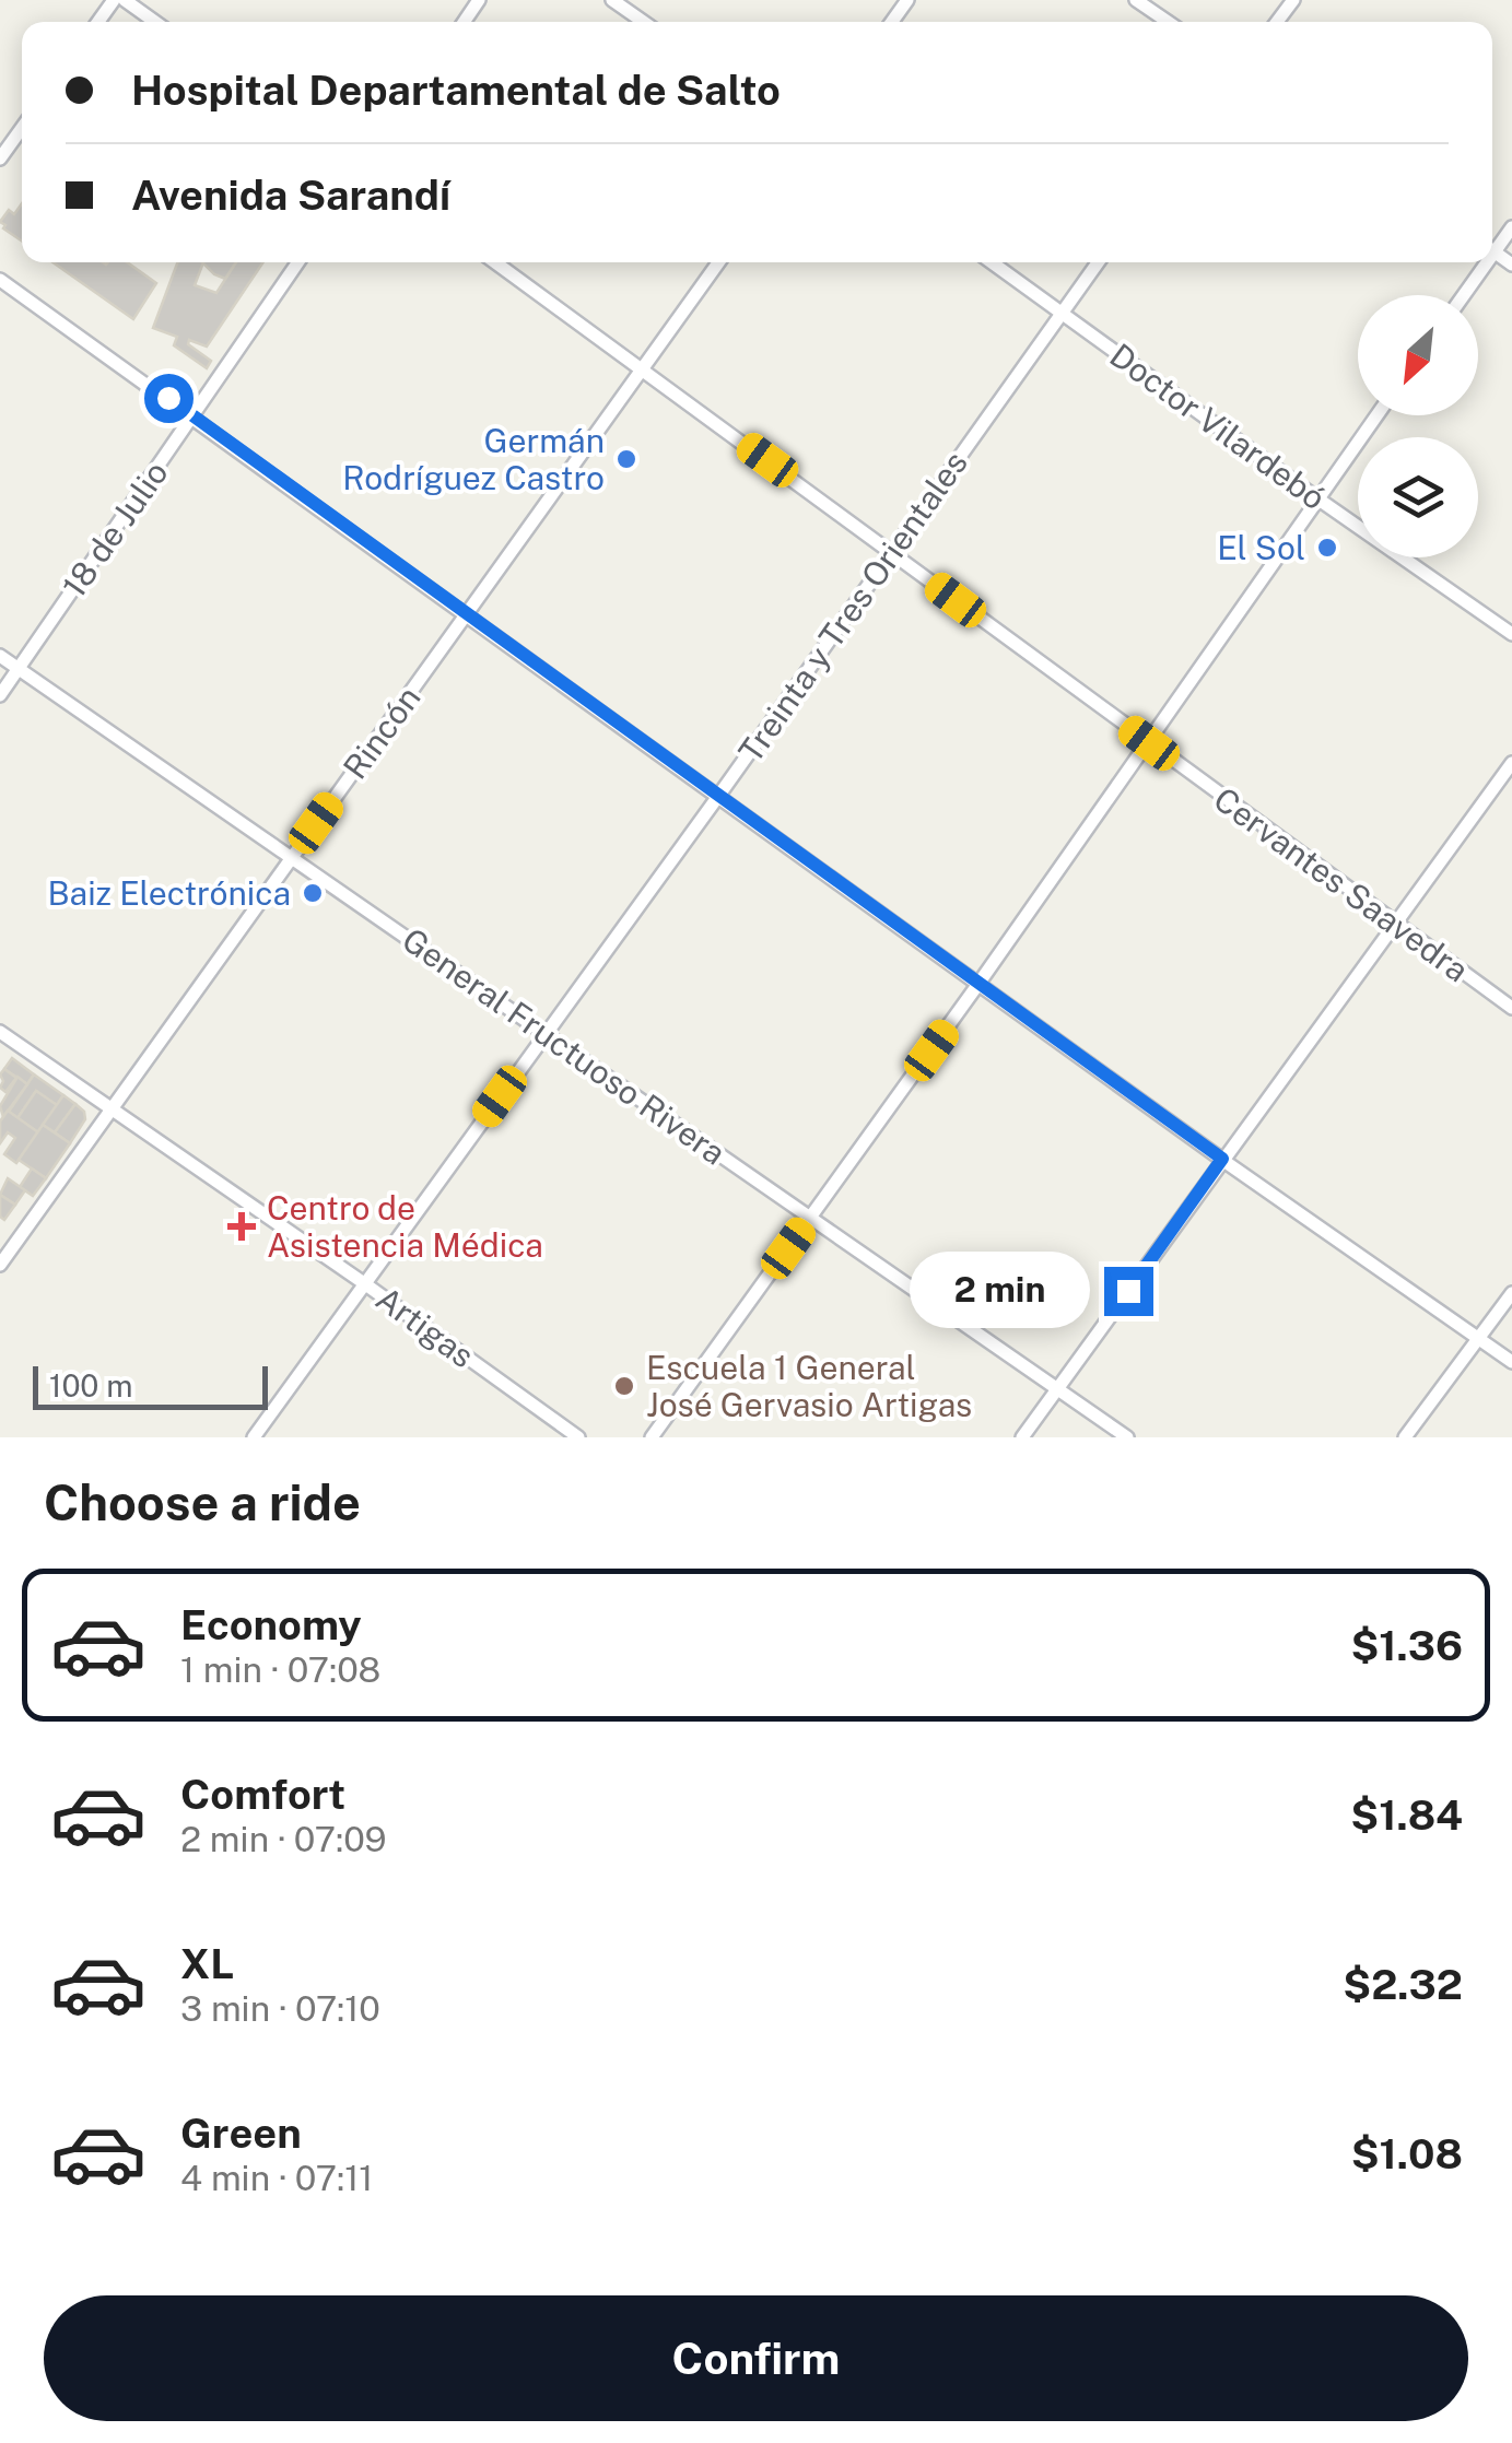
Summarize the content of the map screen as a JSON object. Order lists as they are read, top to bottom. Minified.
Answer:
{"streets":{"street":["Doctor Vilardebó","18 de Julio","Treinta y Tres Orientales","Rincón","Cervantes Saavedra","General Fructuoso Rivera","Artigas"]},"crossings":[["Doctor Vilardebó","Treinta y Tres Orientales"],["18 de Julio","General Fructuoso Rivera"],["Treinta y Tres Orientales","Cervantes Saavedra"],["Treinta y Tres Orientales","General Fructuoso Rivera"],["Treinta y Tres Orientales","Artigas"],["Rincón","Cervantes Saavedra"],["Rincón","General Fructuoso Rivera"],["Rincón","Artigas"]],"places":{"other":["Germán Rodríguez Castro","El Sol","Baiz Electrónica","Escuela 1 General José Gervasio Artigas"],"health":["Centro de Asistencia Médica"]},"scale_bar":"100 m","north":"bottom left","page":{"banner":["Hospital Departamental de Salto","Avenida Sarandí"],"bubble":"2 min","scale":"100 m","heading":"Choose a ride","list":[{"name":"Economy","note":"1 min · 07:08","value":"$1.36"},{"name":"Comfort","note":"2 min · 07:09","value":"$1.84"},{"name":"XL","note":"3 min · 07:10","value":"$2.32"},{"name":"Green","note":"4 min · 07:11","value":"$1.08"}],"buttons":"Confirm"}}
